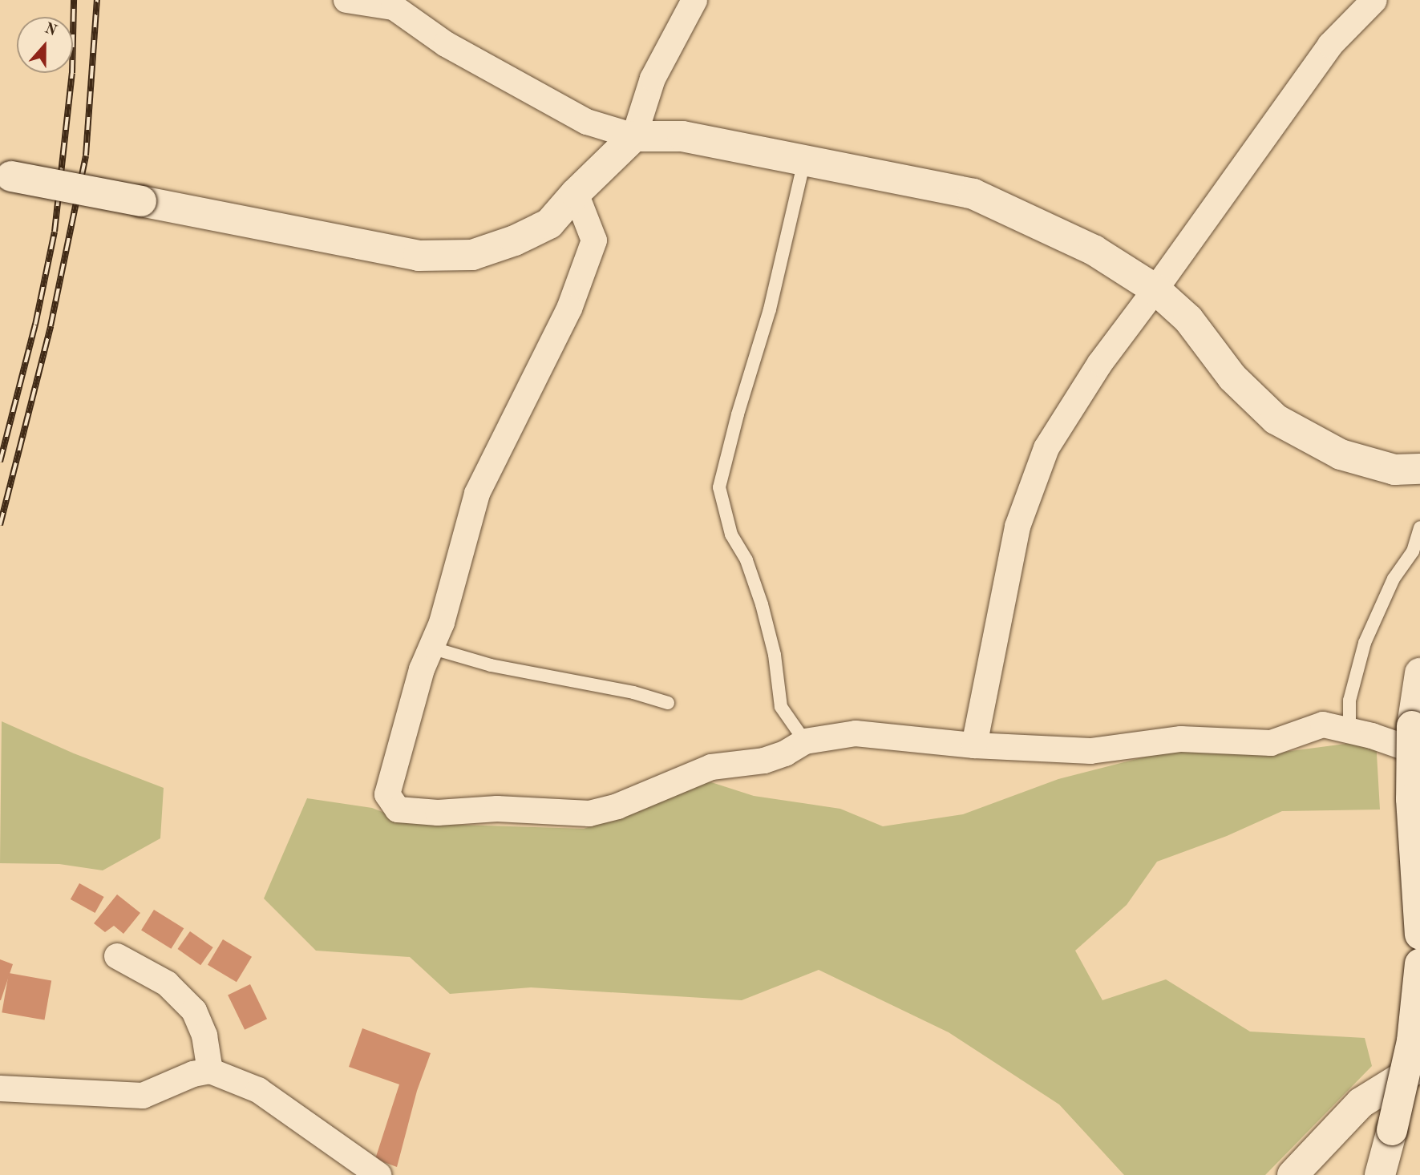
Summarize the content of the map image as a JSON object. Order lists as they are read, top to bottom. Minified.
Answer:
{"north":"top"}
